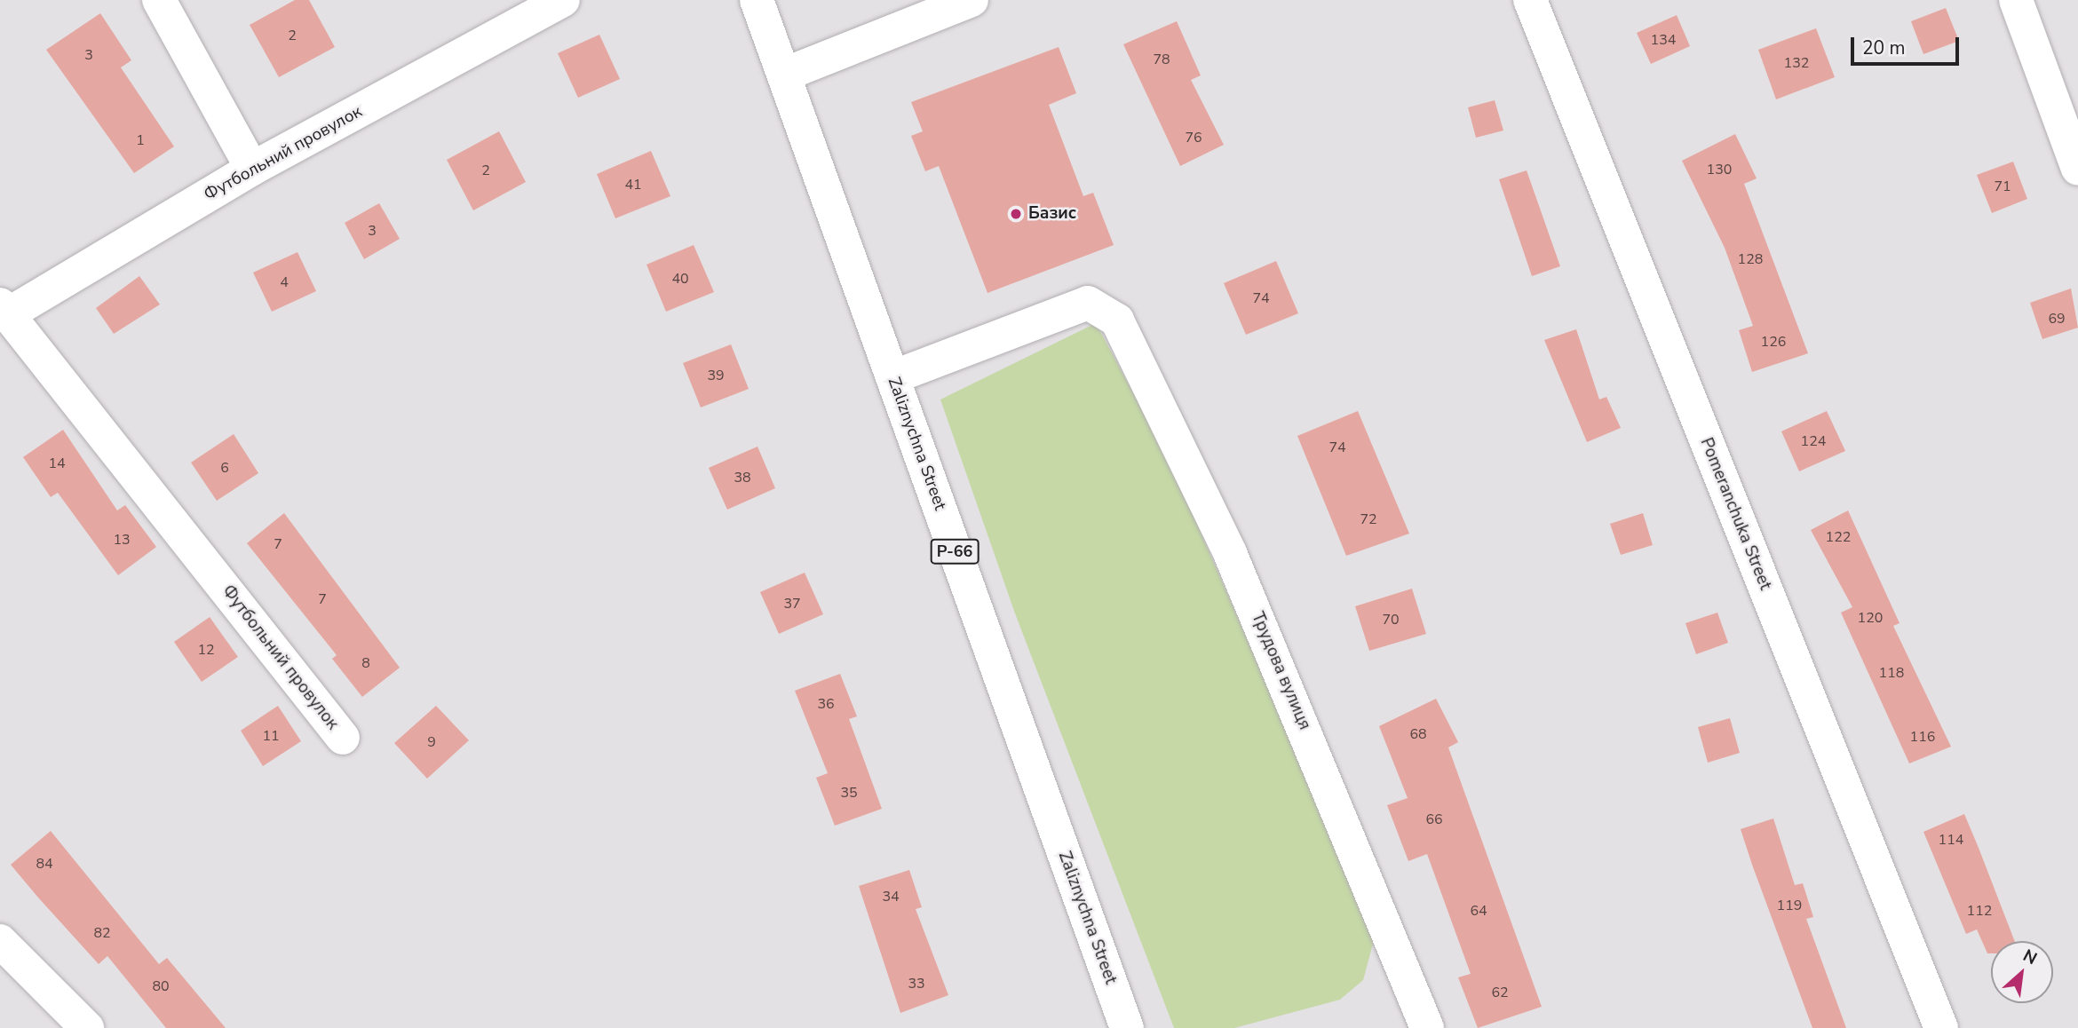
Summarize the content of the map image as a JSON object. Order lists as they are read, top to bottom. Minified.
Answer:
{"streets":{"street":["Футбольний провулок","Zaliznychna Street","Pomeranchuka Street","Р-66","Трудова вулиця"]},"crossings":[["Zaliznychna Street","Трудова вулиця"]],"places":["Базис"],"house_numbers":["2","134","3","78","132","76","1","130","2","41","71","3","128","40","4","74","69","126","39","124","74","14","6","38","72","122","13","7","7","37","120","70","12","8","118","36","68","11","116","9","35","66","114","84","34","119","64","112","82","33","80","62"],"scale_bar":"20 m","north":"top right"}
